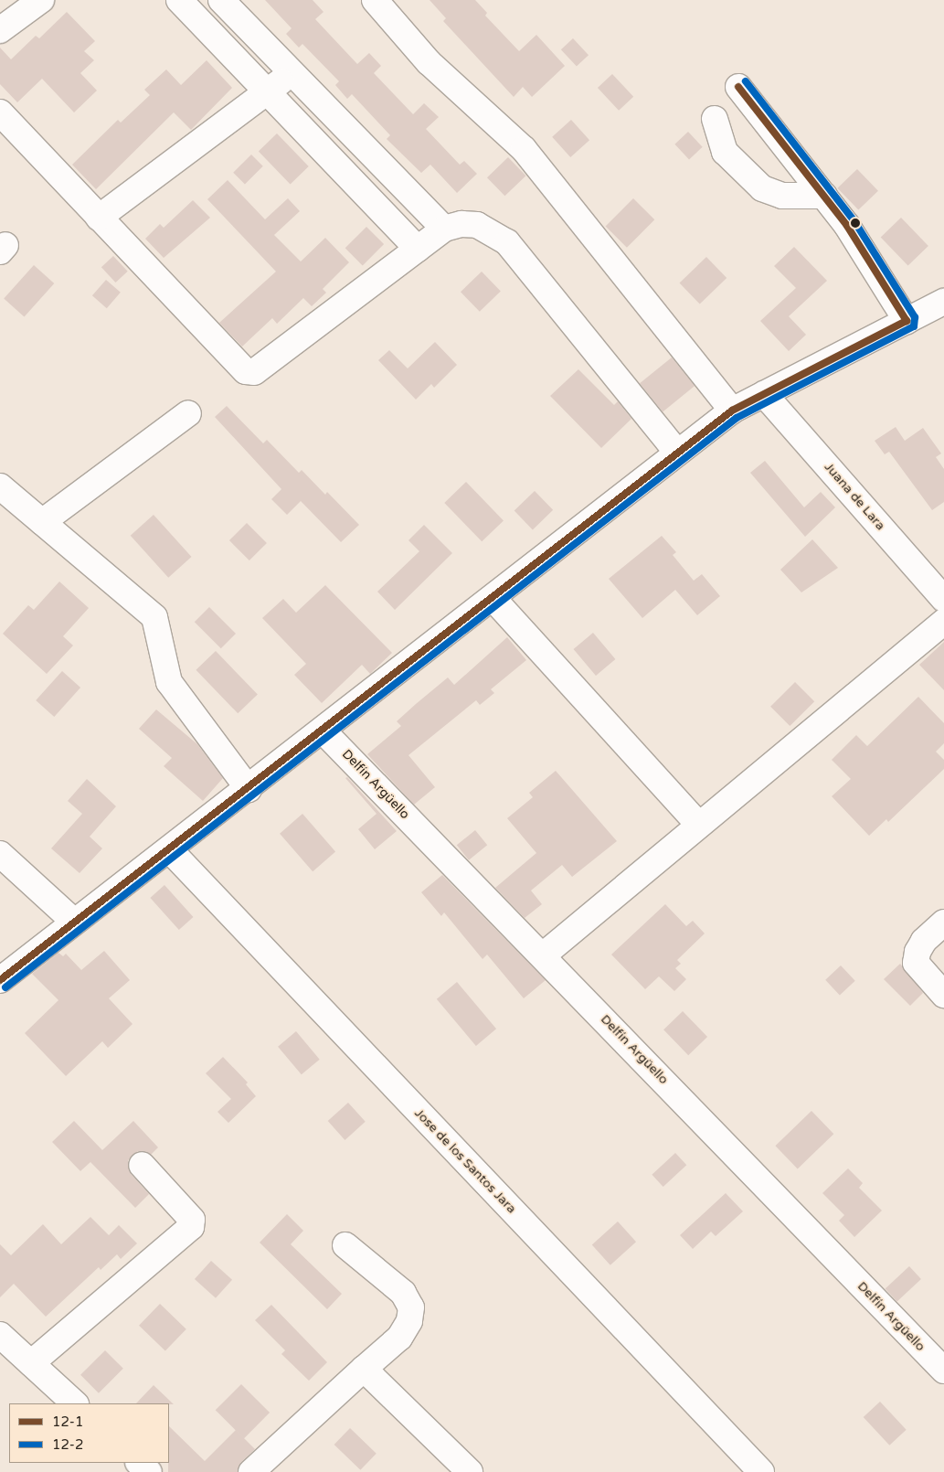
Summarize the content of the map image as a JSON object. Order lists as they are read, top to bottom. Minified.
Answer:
{"streets":{"street":["Juana de Lara","Delfín Argüello","Jose de los Santos Jara"]},"lines":["transit line 12-2","transit line 12-1"],"legend":["12-1","12-2"]}
